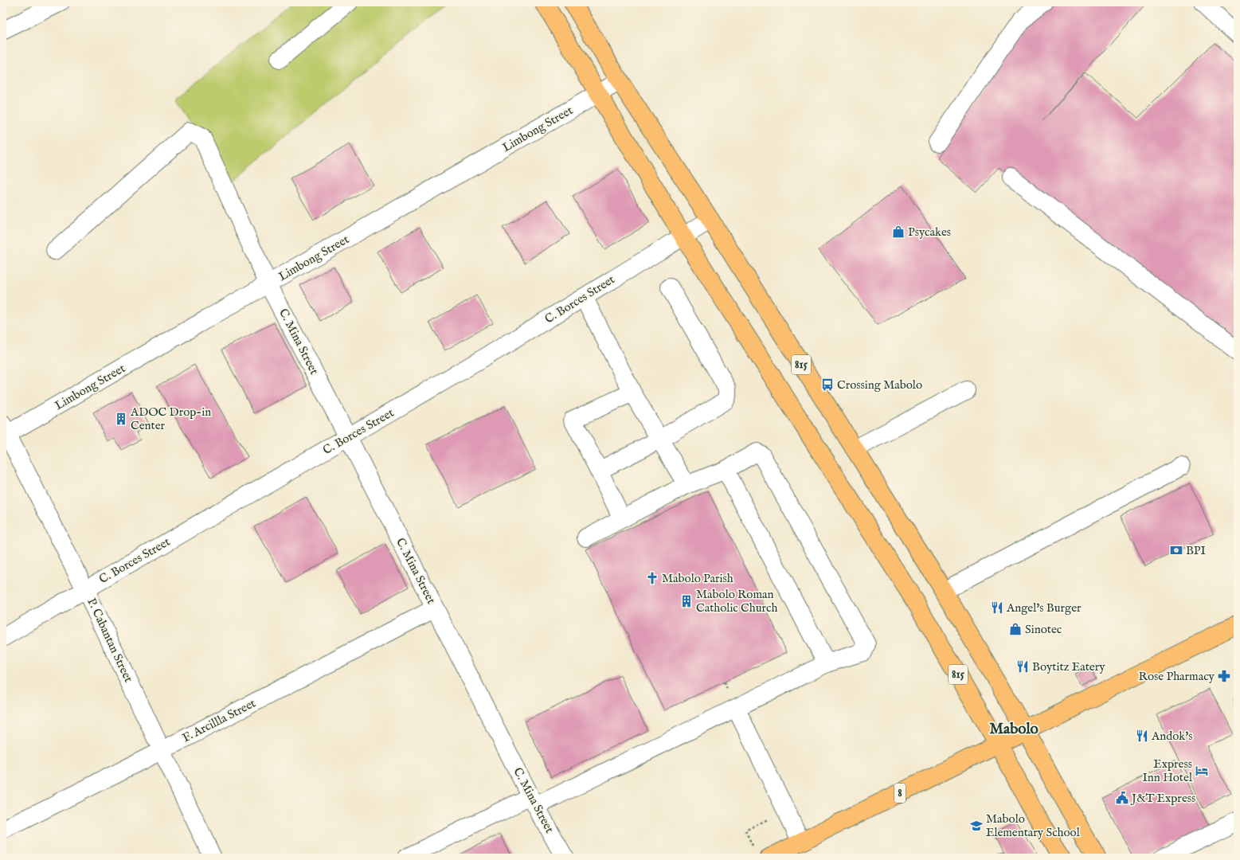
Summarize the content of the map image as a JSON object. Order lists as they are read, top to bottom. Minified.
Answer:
{"streets":{"main road":["815","8"],"street":["Limbong Street","C. Borces Street","C. Mina Street","P. Cabantan Street","F. Arcillla Street"]},"crossings":[["Limbong Street","C. Mina Street"],["Limbong Street","815"],["Limbong Street","P. Cabantan Street"],["C. Borces Street","C. Mina Street"],["C. Borces Street","815"],["C. Borces Street","P. Cabantan Street"],["C. Mina Street","F. Arcillla Street"],["815","8"],["P. Cabantan Street","F. Arcillla Street"]],"districts":["Mabolo"],"places":{"shop":["Psycakes","Sinotec"],"bus stop":["Crossing Mabolo"],"building":["ADOC Drop-in Center","Mabolo Roman Catholic Church"],"bank":["BPI"],"church":["Mabolo Parish"],"restaurant":["Angel's Burger","Boytitz Eatery","Andok's"],"pharmacy":["Rose Pharmacy"],"hotel":["Express Inn Hotel"],"public building":["J&T Express"],"school or university":["Mabolo Elementary School"]}}
